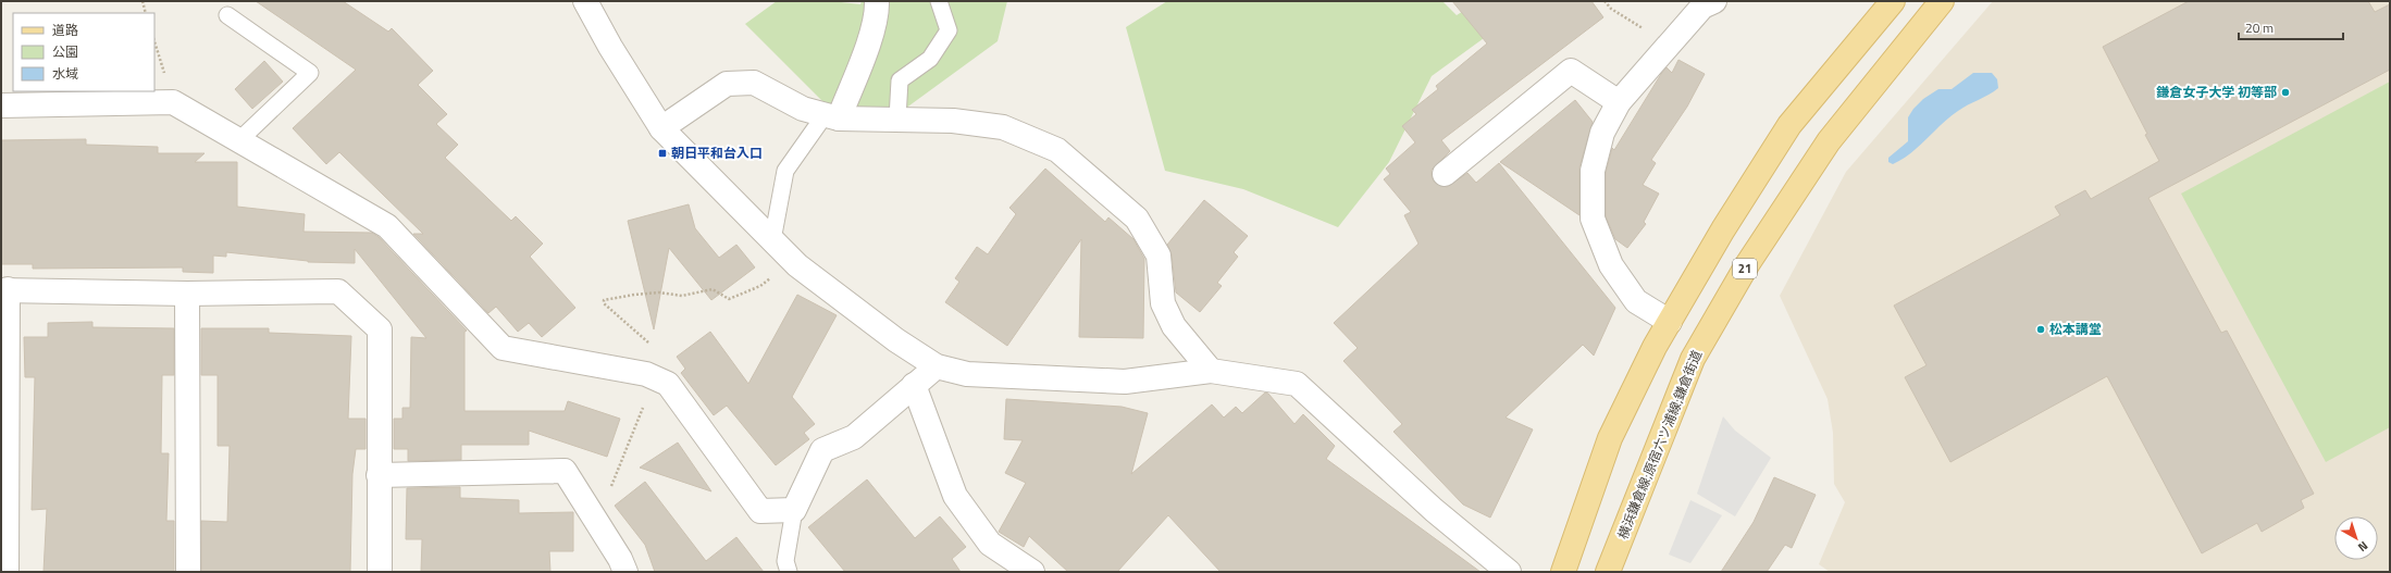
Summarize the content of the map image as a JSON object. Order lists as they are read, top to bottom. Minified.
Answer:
{"streets":{"main road":["21","横浜鎌倉線;原宿六ツ浦線;鎌倉街道"]},"places":{"other":["鎌倉女子大学 初等部","松本講堂"],"transit":["朝日平和台入口"]},"legend":["道路","公園","水域"],"scale_bar":"20 m","north":"bottom right"}
